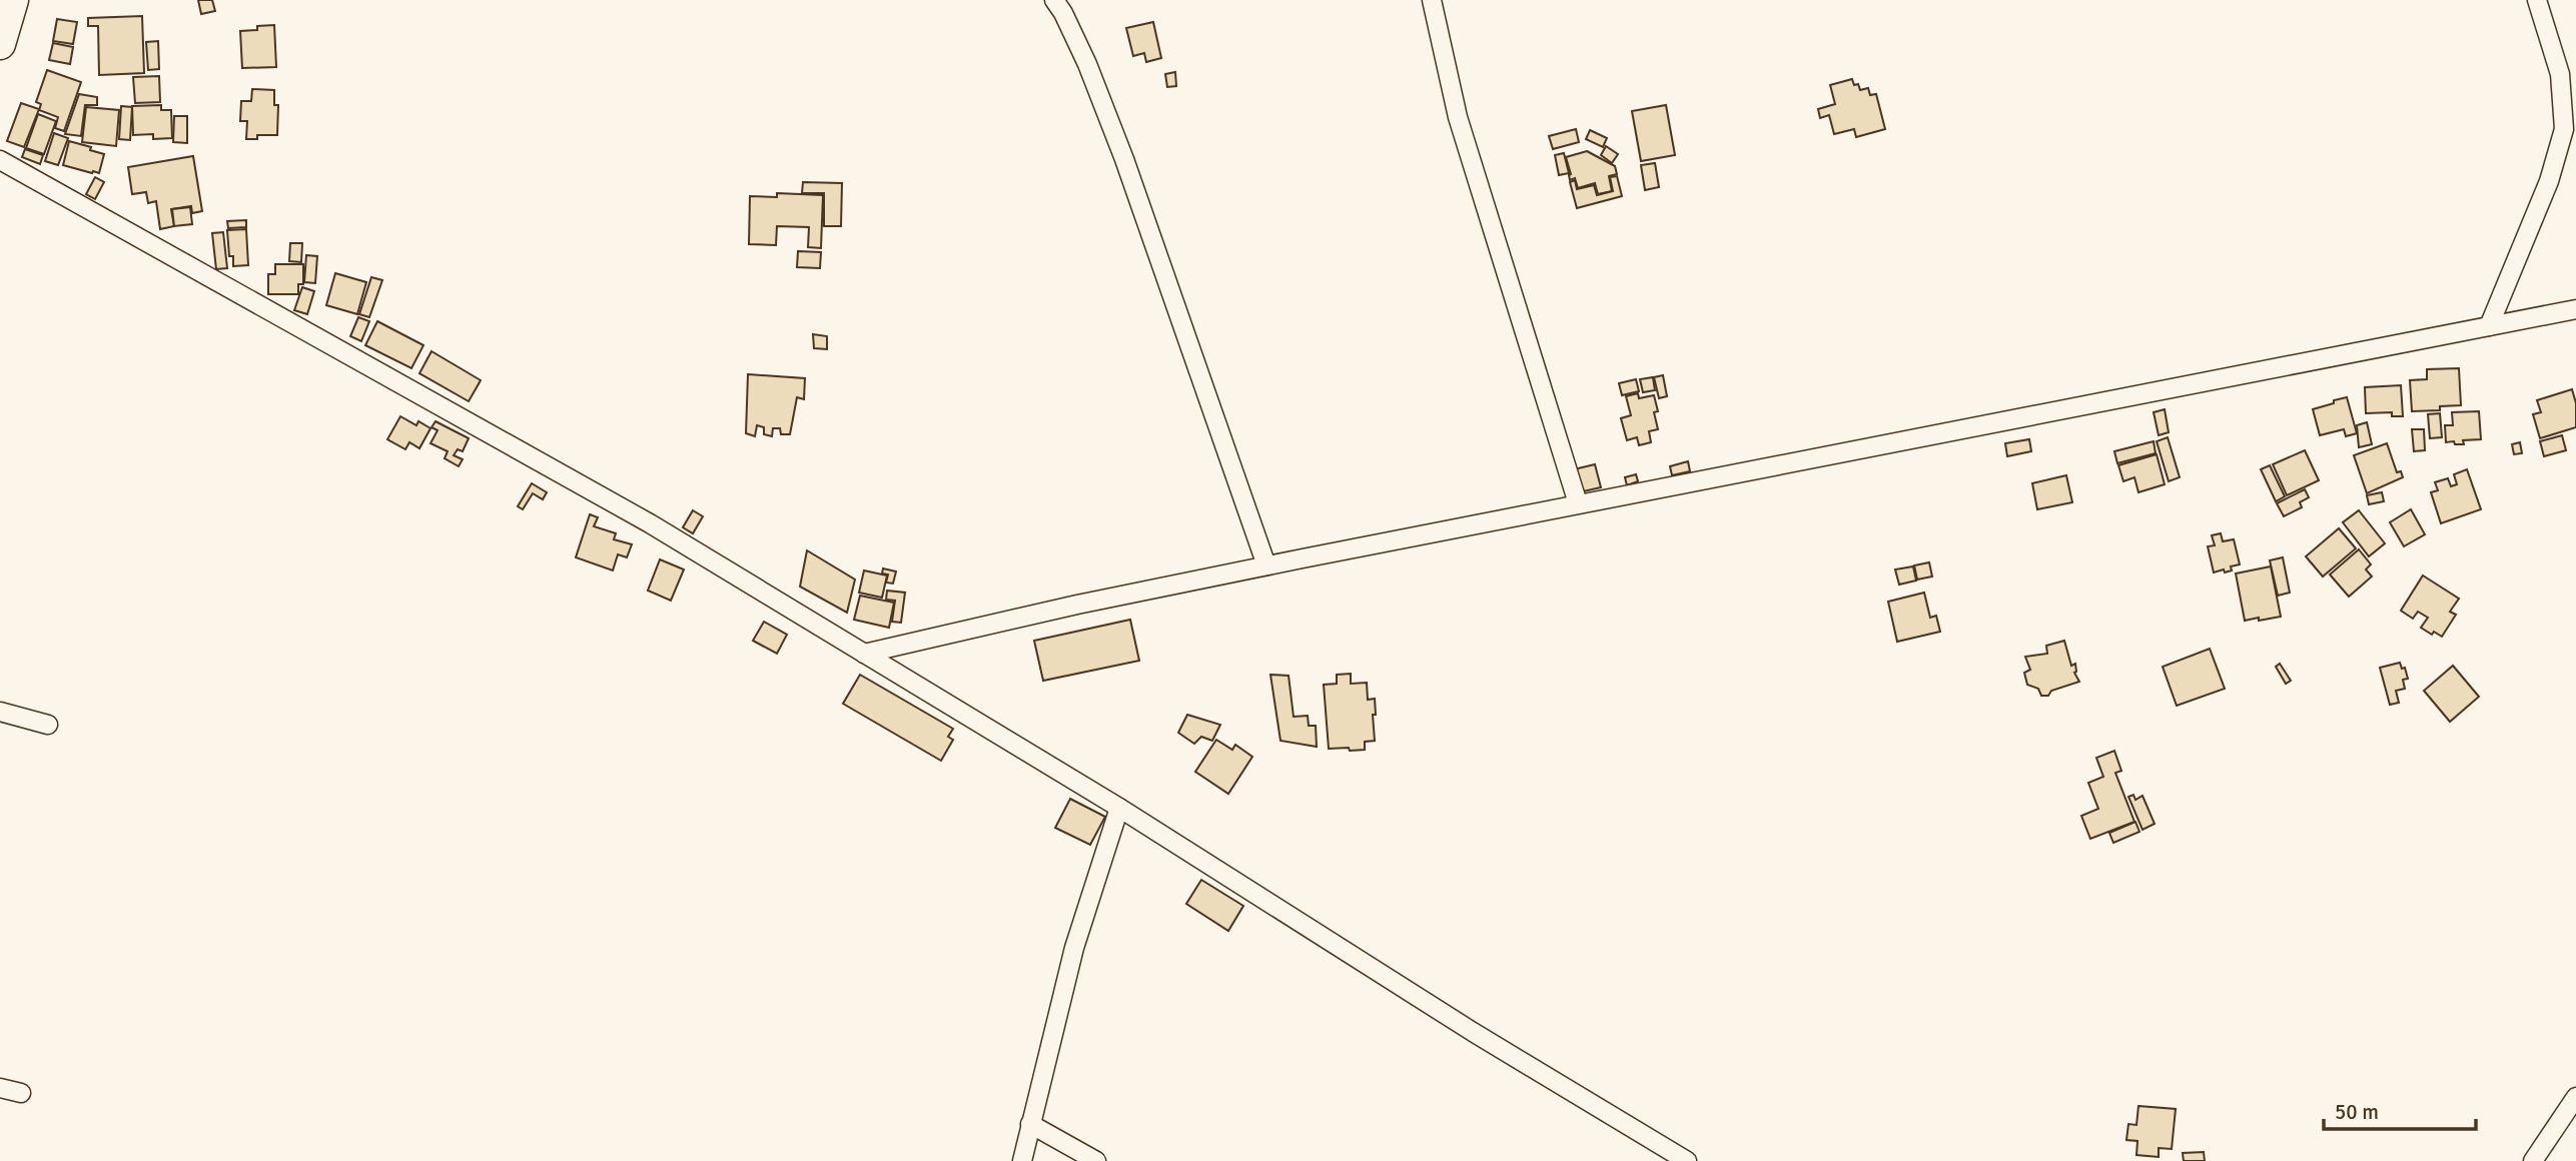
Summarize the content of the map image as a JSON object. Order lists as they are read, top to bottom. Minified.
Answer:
{"scale_bar":"50 m"}
